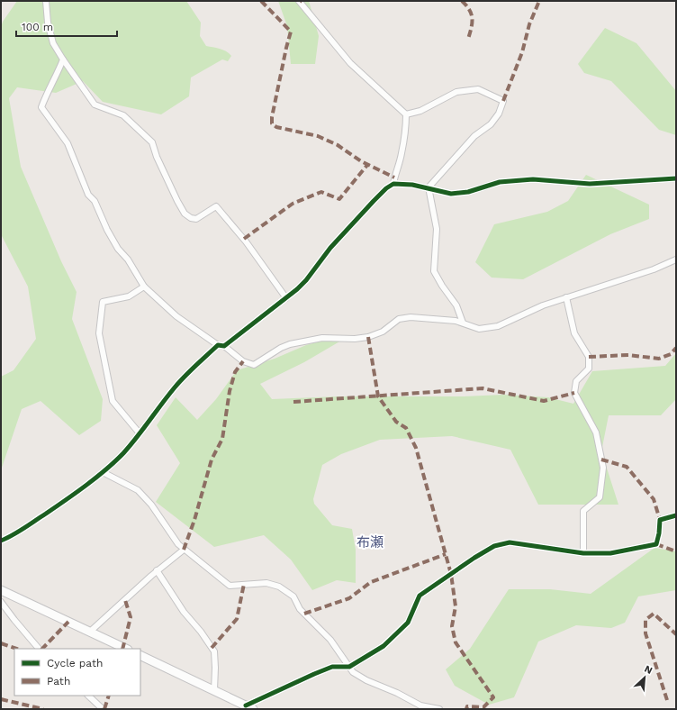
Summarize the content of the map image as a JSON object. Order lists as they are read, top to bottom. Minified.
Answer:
{"districts":["布瀬"],"legend":["Cycle path","Path"],"scale_bar":"100 m","north":"top right"}
